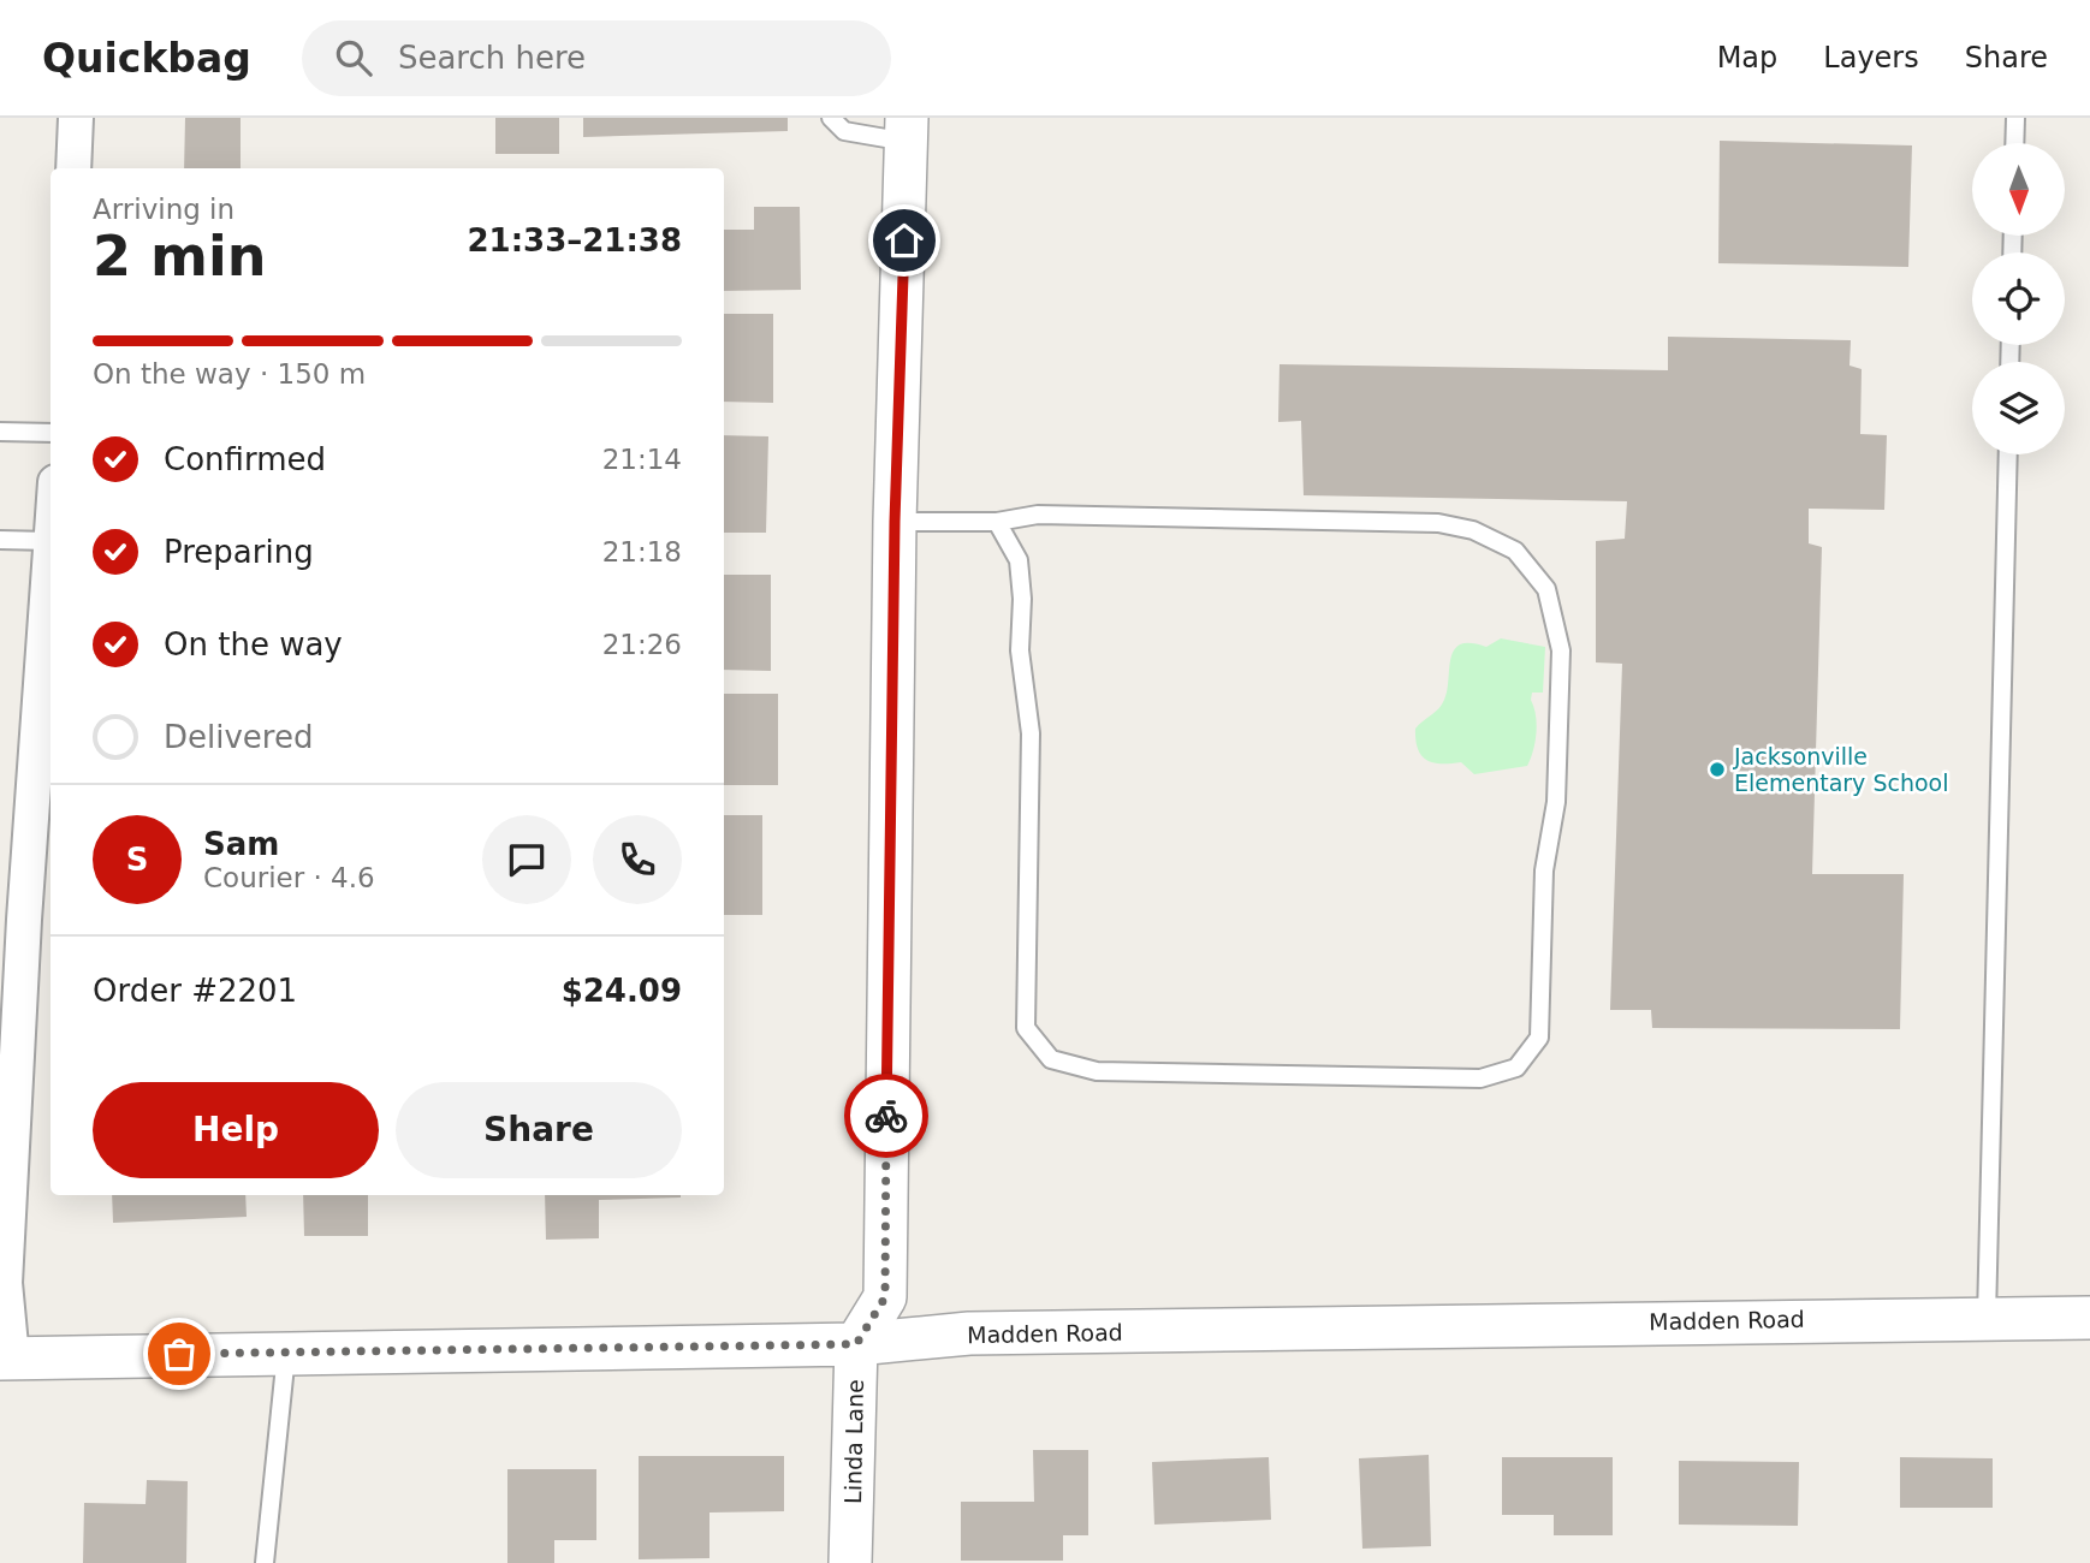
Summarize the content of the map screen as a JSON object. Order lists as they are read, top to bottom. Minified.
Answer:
{"streets":{"street":["Madden Road","Linda Lane"]},"crossings":[["Madden Road","Linda Lane"]],"places":["Jacksonville Elementary School"],"north":"bottom","page":{"header":"Quickbag","search":"Search here","nav":["Map","Layers","Share"],"heading":["2 min","Arriving in","21:33–21:38"],"panel":["Sam","Courier · 4.6","Order #2201","$24.09"],"bar":"On the way · 150 m","list":[["Confirmed","21:14"],["Preparing","21:18"],["On the way","21:26"],"Delivered"],"round":"S","buttons":["Help","Share"]}}
